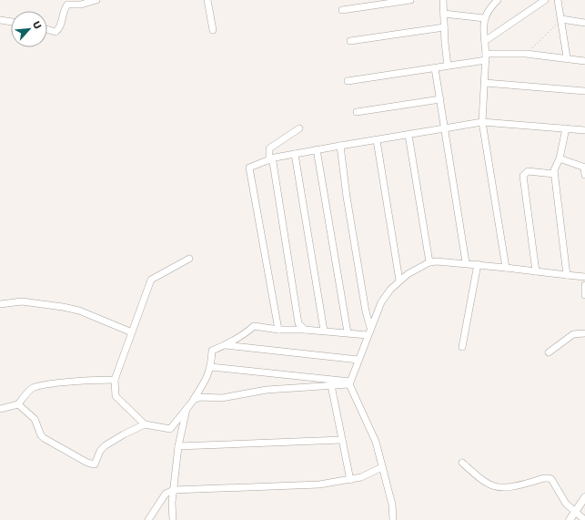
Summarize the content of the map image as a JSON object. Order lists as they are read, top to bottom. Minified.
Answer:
{"north":"top right"}
